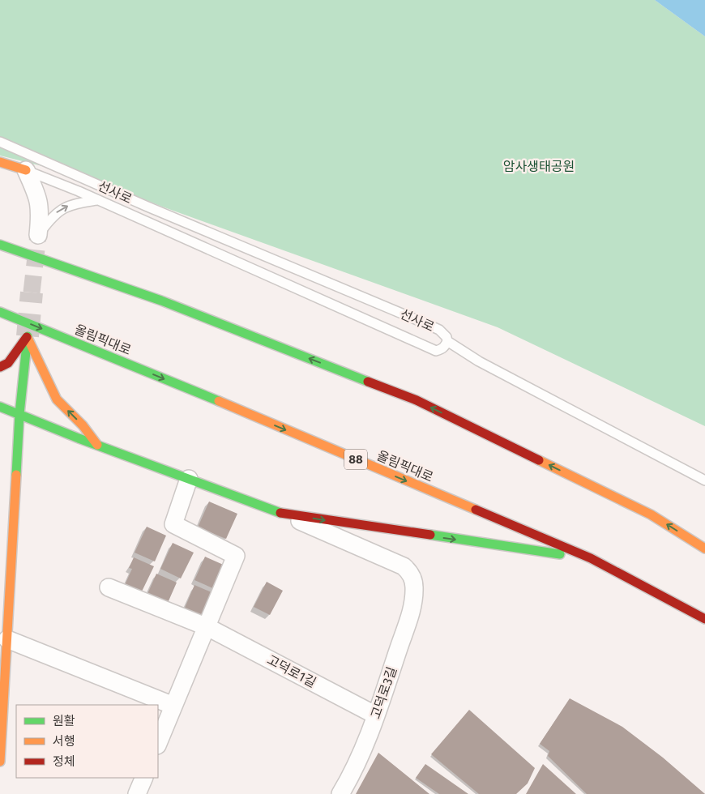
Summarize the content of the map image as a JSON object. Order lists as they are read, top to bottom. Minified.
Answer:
{"streets":{"main road":["올림픽대로","88"],"street":["고덕로1길","고덕로3길"],"lane":["선사로"]},"crossings":[["고덕로1길","고덕로3길"]],"parks":["암사생태공원"],"legend":["원활","서행","정체"]}
